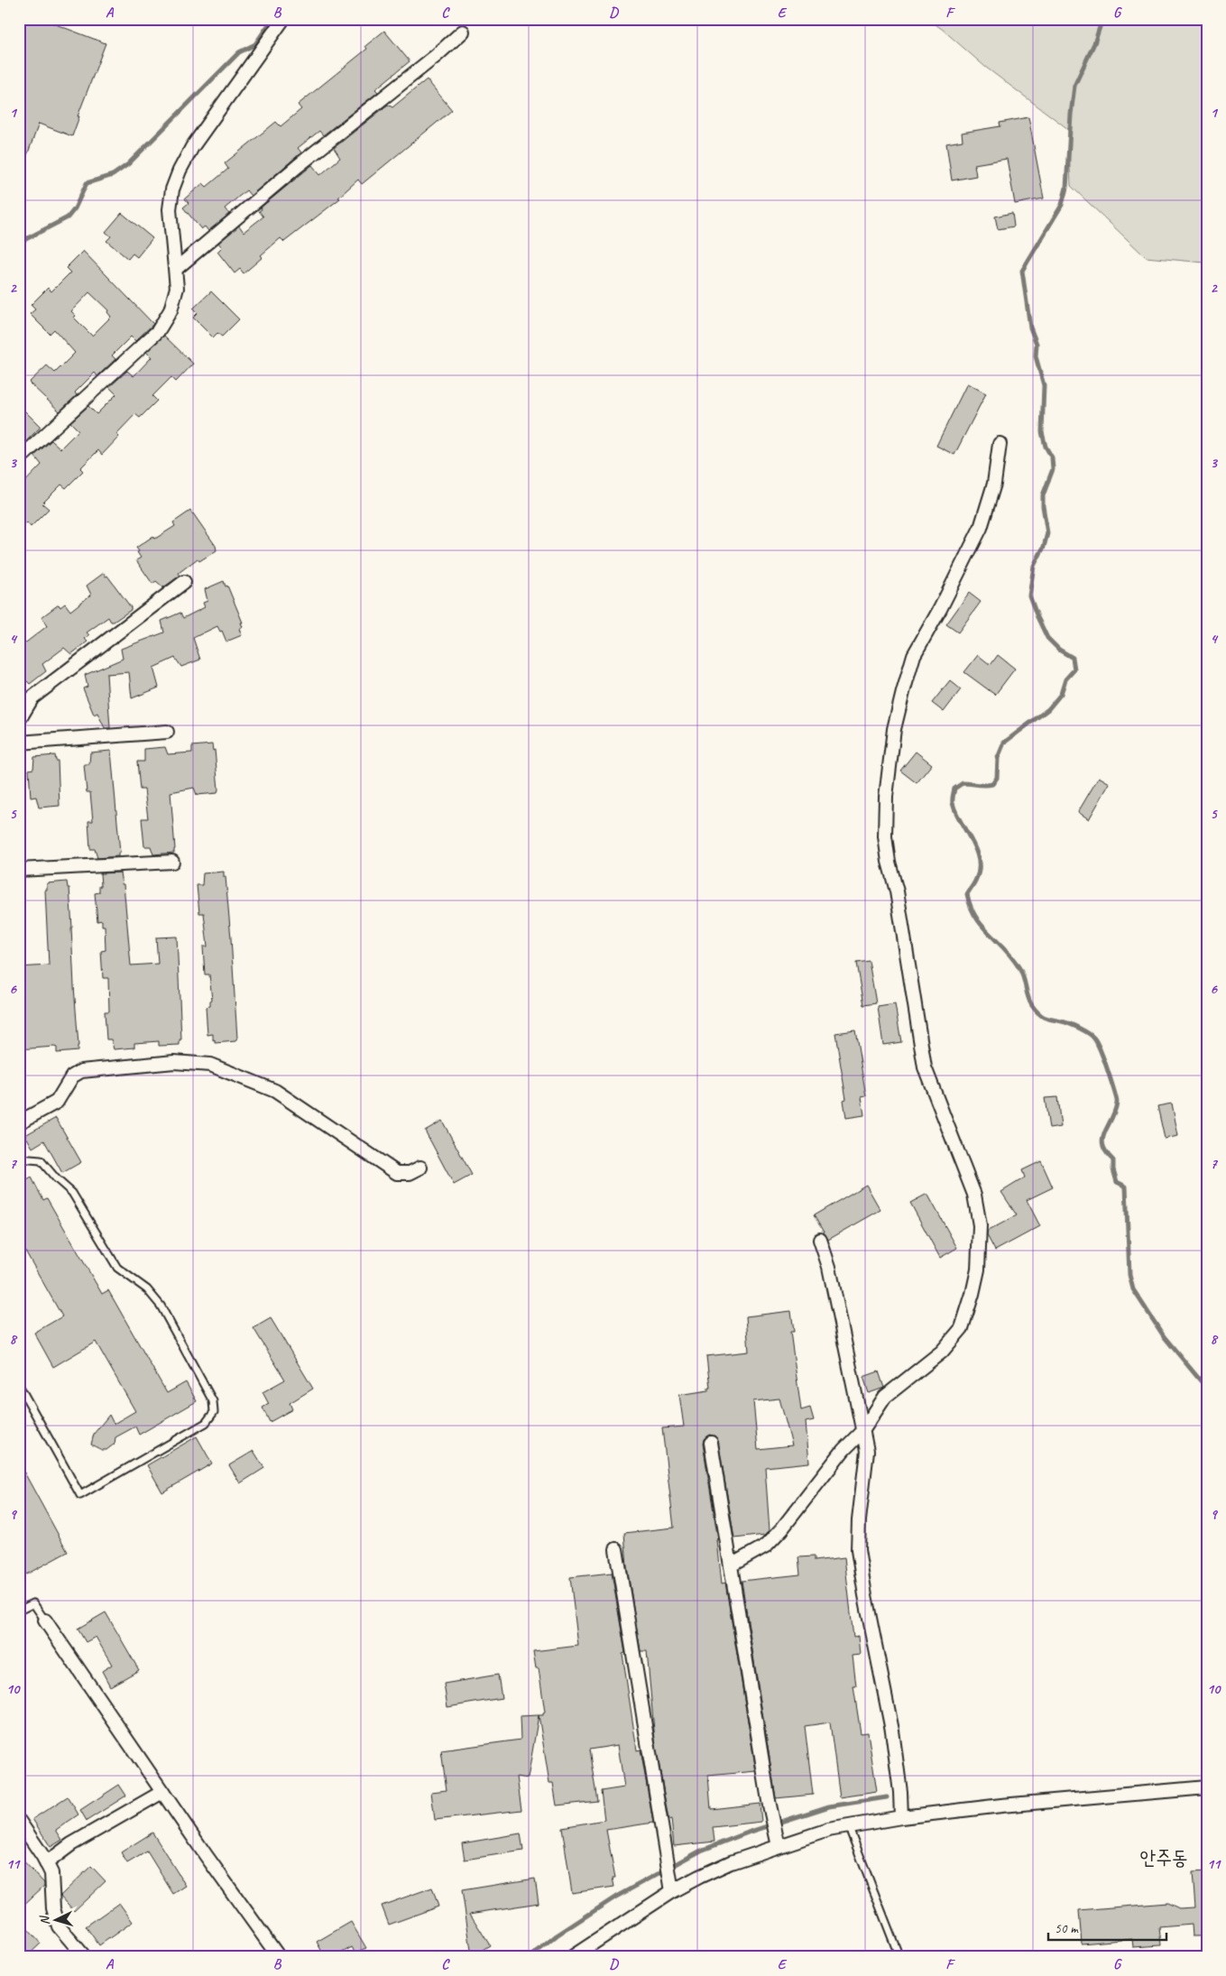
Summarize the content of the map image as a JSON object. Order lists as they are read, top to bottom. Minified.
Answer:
{"districts":["안주동"],"scale_bar":"50 m","north":"left","grid":{"columns":["A","B","C","D","E","F","G"],"rows":["1","2","3","4","5","6","7","8","9","10","11"]}}
